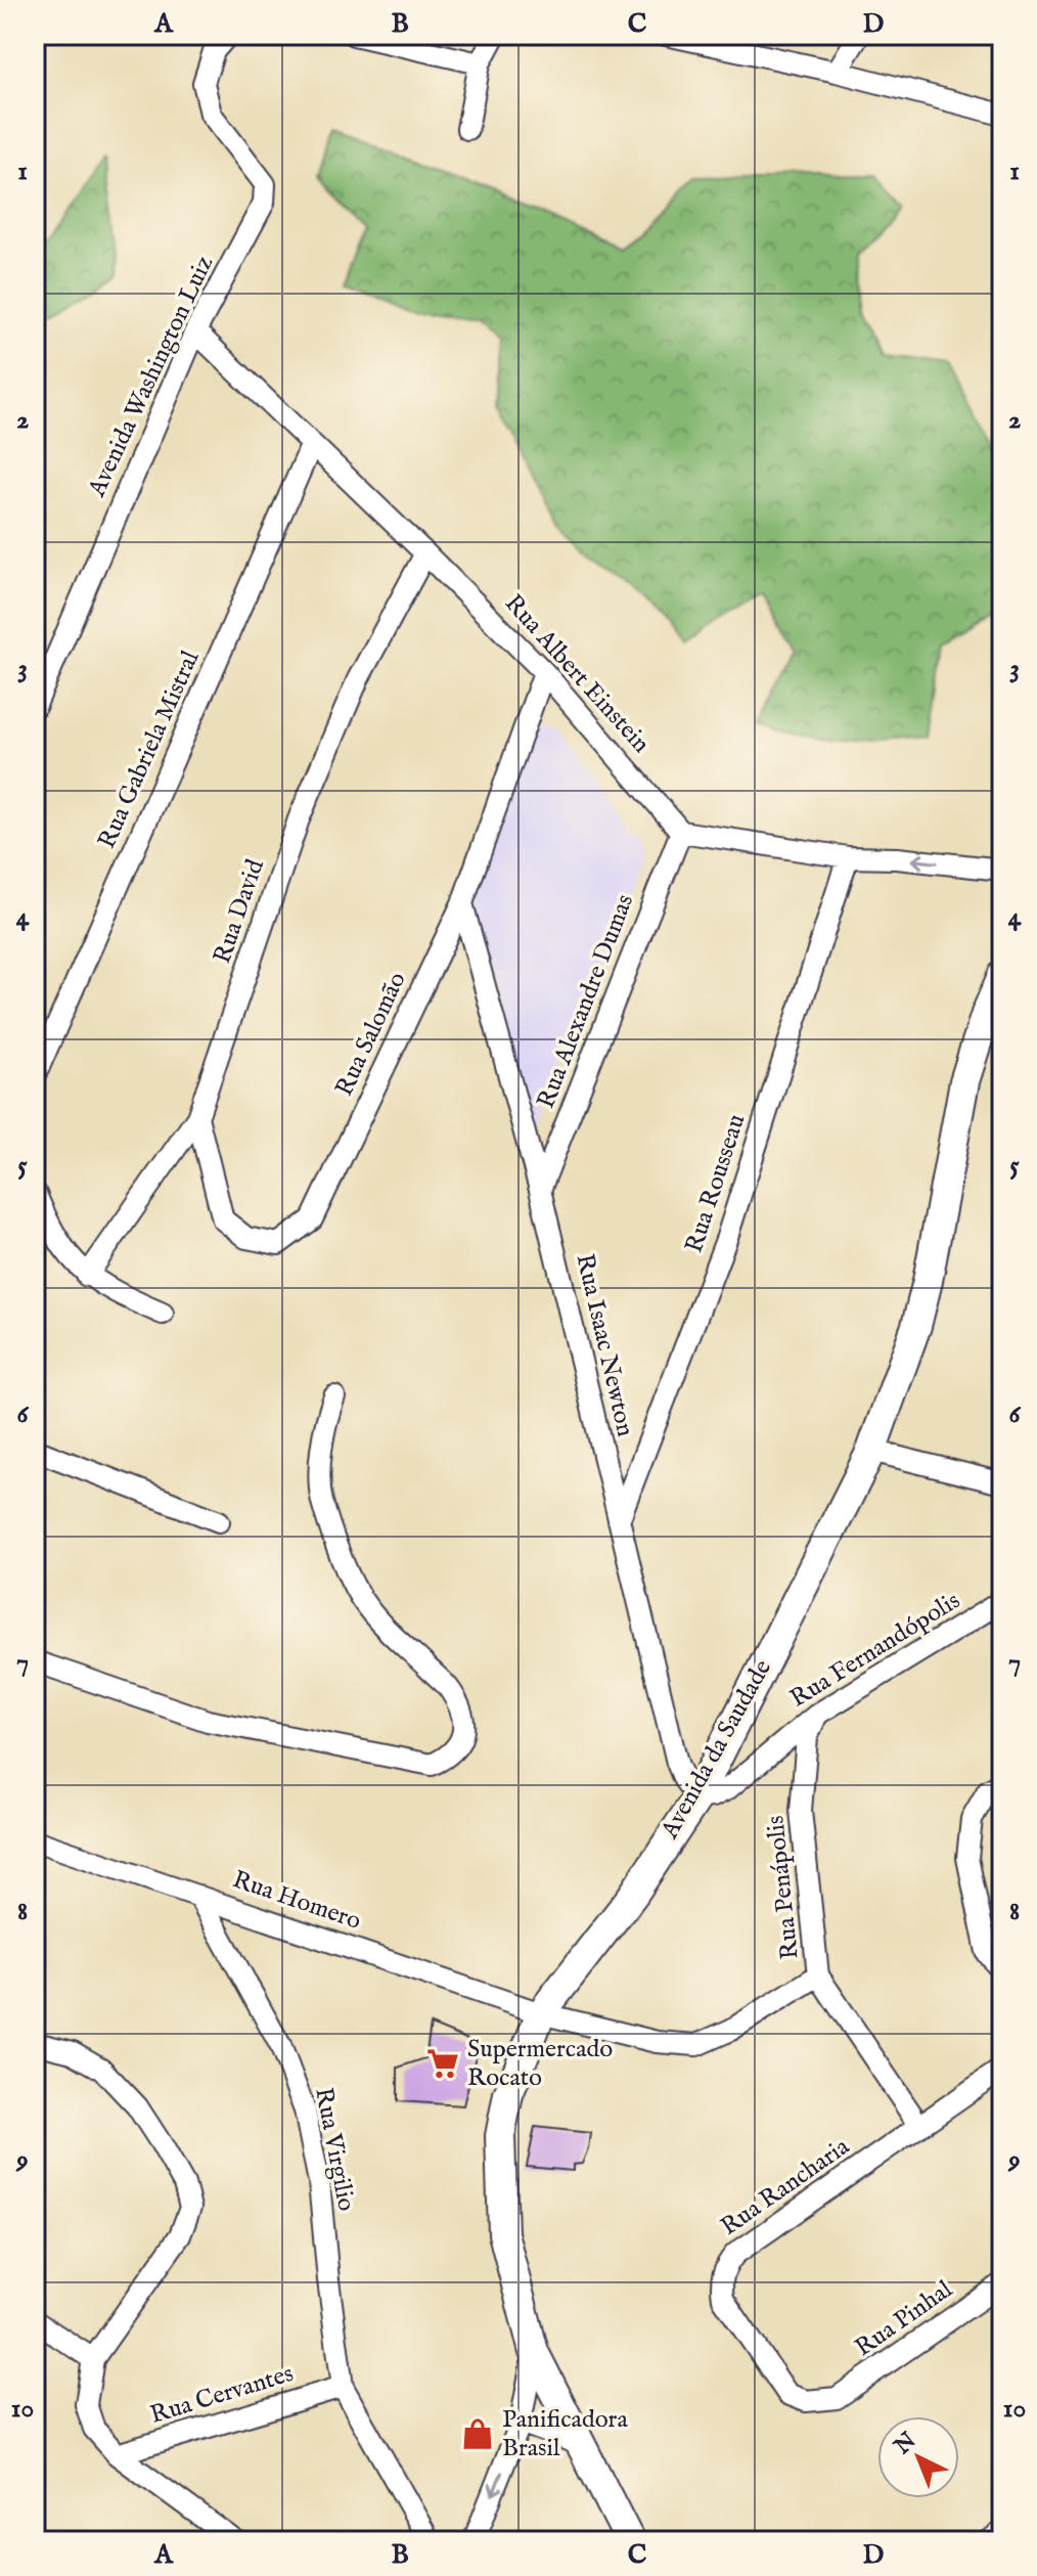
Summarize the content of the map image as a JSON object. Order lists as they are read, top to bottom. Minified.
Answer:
{"streets":{"main road":["Avenida da Saudade"],"street":["Avenida Washington Luiz","Rua Albert Einstein","Rua Gabriela Mistral","Rua David","Rua Alexandre Dumas","Rua Salomão","Rua Rousseau","Rua Isaac Newton","Rua Fernandópolis","Rua Penápolis","Rua Homero","Rua Virgilio","Rua Rancharia","Rua Pinhal","Rua Cervantes"]},"crossings":[["Avenida Washington Luiz","Rua Albert Einstein"],["Rua Albert Einstein","Rua Gabriela Mistral"],["Rua Albert Einstein","Rua David"],["Rua Albert Einstein","Rua Alexandre Dumas"],["Rua Albert Einstein","Rua Salomão"],["Rua David","Rua Salomão"],["Rua Alexandre Dumas","Rua Isaac Newton"],["Rua Salomão","Rua Isaac Newton"],["Rua Rousseau","Rua Isaac Newton"],["Rua Isaac Newton","Rua Fernandópolis"],["Rua Isaac Newton","Avenida da Saudade"],["Rua Fernandópolis","Avenida da Saudade"],["Rua Fernandópolis","Rua Penápolis"],["Avenida da Saudade","Rua Homero"],["Rua Penápolis","Rua Homero"],["Rua Penápolis","Rua Rancharia"],["Rua Homero","Rua Virgilio"],["Rua Virgilio","Rua Cervantes"],["Rua Rancharia","Rua Pinhal"]],"places":{"supermarket":["Supermercado Rocato"],"shop":["Panificadora Brasil"]},"north":"top left","grid":{"columns":["A","B","C","D"],"rows":["1","2","3","4","5","6","7","8","9","10"]}}
